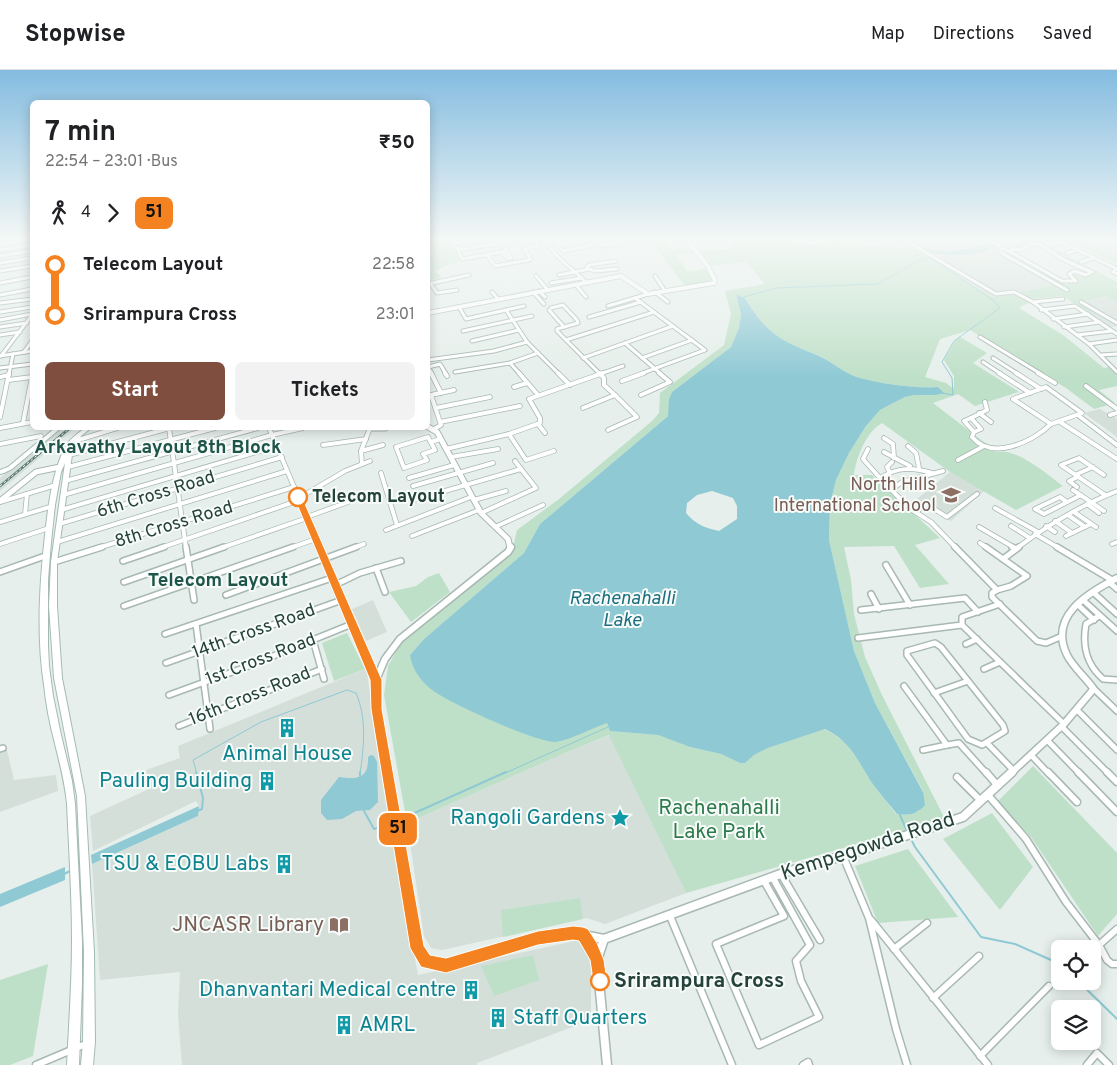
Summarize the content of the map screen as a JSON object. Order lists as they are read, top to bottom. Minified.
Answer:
{"streets":{"street":["6th Cross Road","8th Cross Road","14th Cross Road","1st Cross Road","16th Cross Road","Kempegowda Road"]},"districts":["Arkavathy Layout 8th Block","Telecom Layout"],"water":["Rachenahalli Lake"],"parks":["Rachenahalli Lake Park"],"places":{"school or university":["North Hills International School"],"other":["Telecom Layout","Srirampura Cross"],"building":["Animal House","Pauling Building","TSU & EOBU Labs","Dhanvantari Medical centre","Staff Quarters","AMRL"],"place":["Rangoli Gardens"],"library":["JNCASR Library"]},"lines":["bus line 51"],"page":{"header":"Stopwise","nav":["Map","Directions","Saved"],"on_map":"51","heading":["7 min","22:54 – 23:01 · Bus","₹50"],"legs":["4","51"],"list":[{"name":"Telecom Layout","value":"22:58"},{"name":"Srirampura Cross","value":"23:01"}],"buttons":["Start","Tickets"]}}
